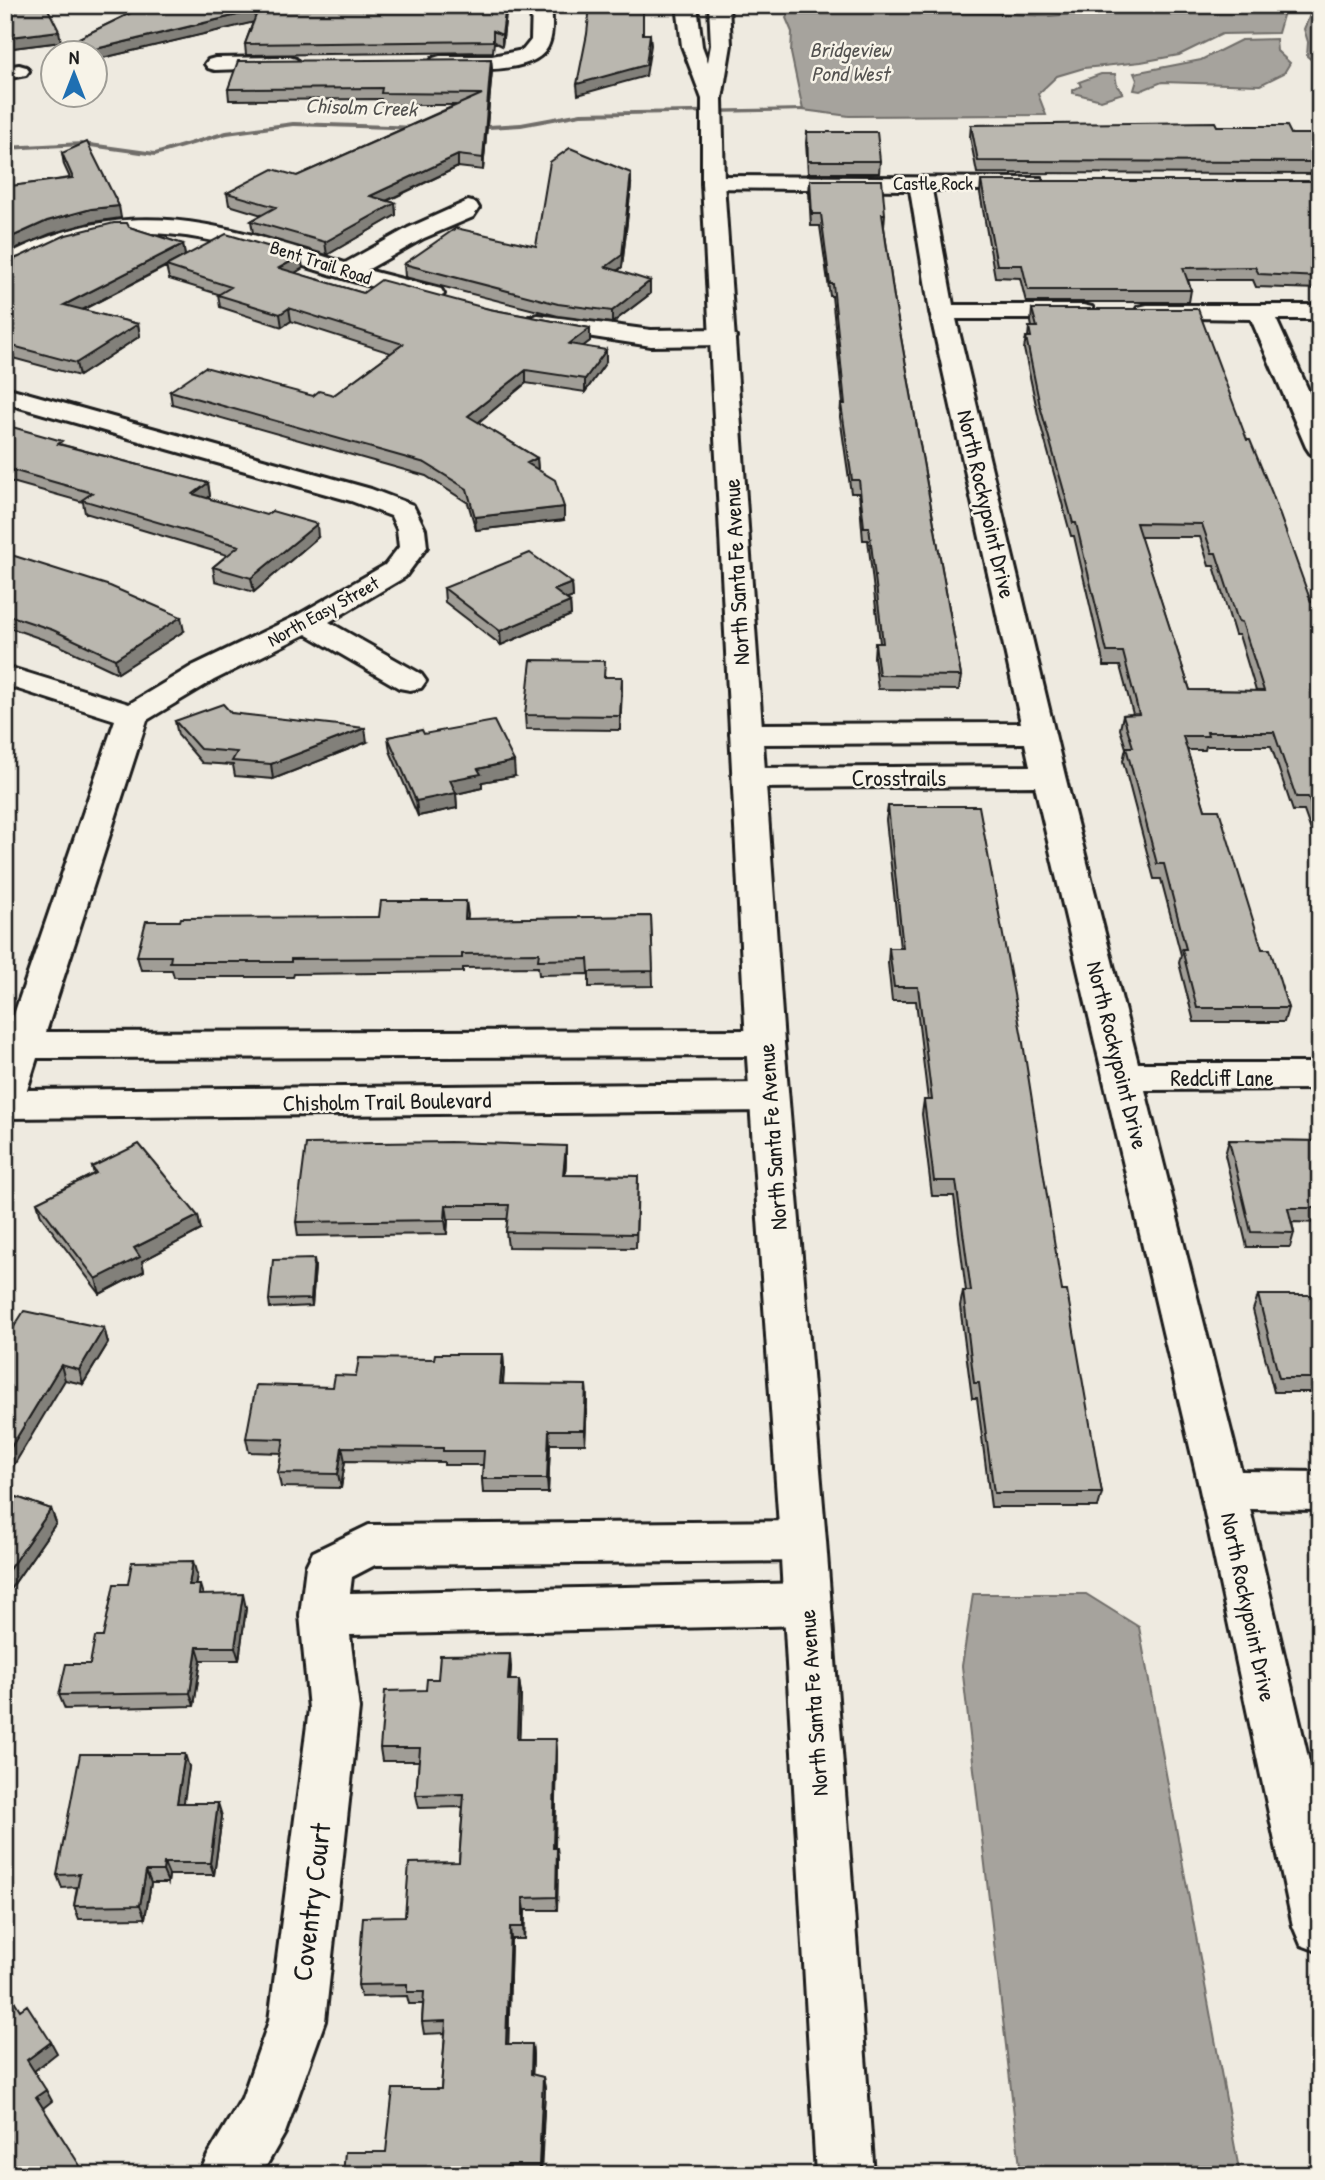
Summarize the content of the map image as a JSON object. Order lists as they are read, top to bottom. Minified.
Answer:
{"streets":{"street":["Castle Rock","Bent Trail Road","North Rockypoint Drive","North Santa Fe Avenue","North Easy Street","Crosstrails","Redcliff Lane","Chisholm Trail Boulevard","Coventry Court"]},"crossings":[["Castle Rock","North Rockypoint Drive"],["Castle Rock","North Santa Fe Avenue"],["North Rockypoint Drive","Crosstrails"],["North Rockypoint Drive","Redcliff Lane"],["North Santa Fe Avenue","Crosstrails"],["North Santa Fe Avenue","Chisholm Trail Boulevard"],["North Santa Fe Avenue","Coventry Court"]],"water":["Bridgeview Pond West","Chisolm Creek"],"north":"top"}
